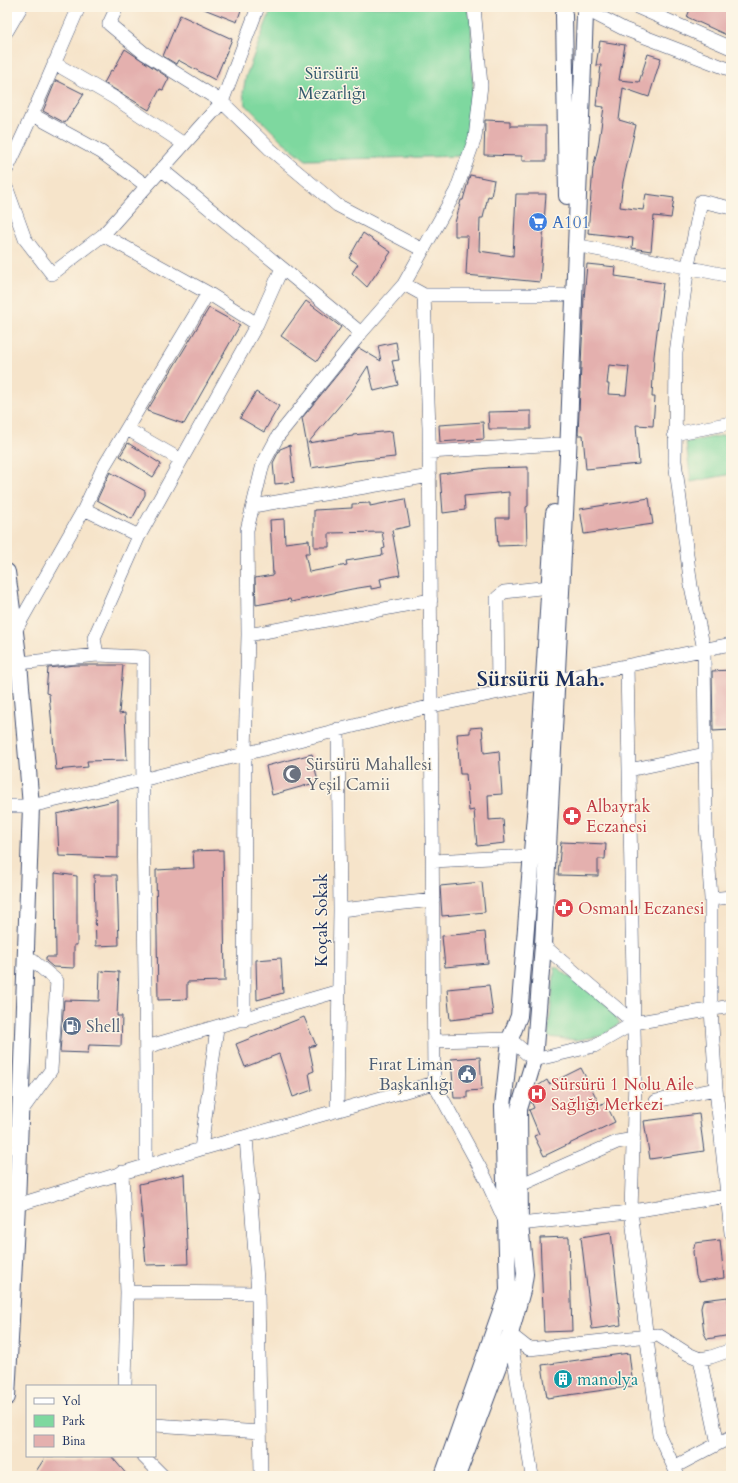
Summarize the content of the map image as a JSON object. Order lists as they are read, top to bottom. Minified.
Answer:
{"streets":{"street":["Koçak Sokak"]},"districts":["Sürsürü Mah."],"parks":["Sürsürü Mezarlığı"],"places":{"supermarket":["A101"],"mosque":["Sürsürü Mahallesi Yeşil Camii"],"pharmacy":["Albayrak Eczanesi","Osmanlı Eczanesi"],"fuel station":["Shell"],"public building":["Fırat Liman Başkanlığı"],"hospital":["Sürsürü 1 Nolu Aile Sağlığı Merkezi"],"building":["manolya"]},"legend":["Yol","Park","Bina"]}
